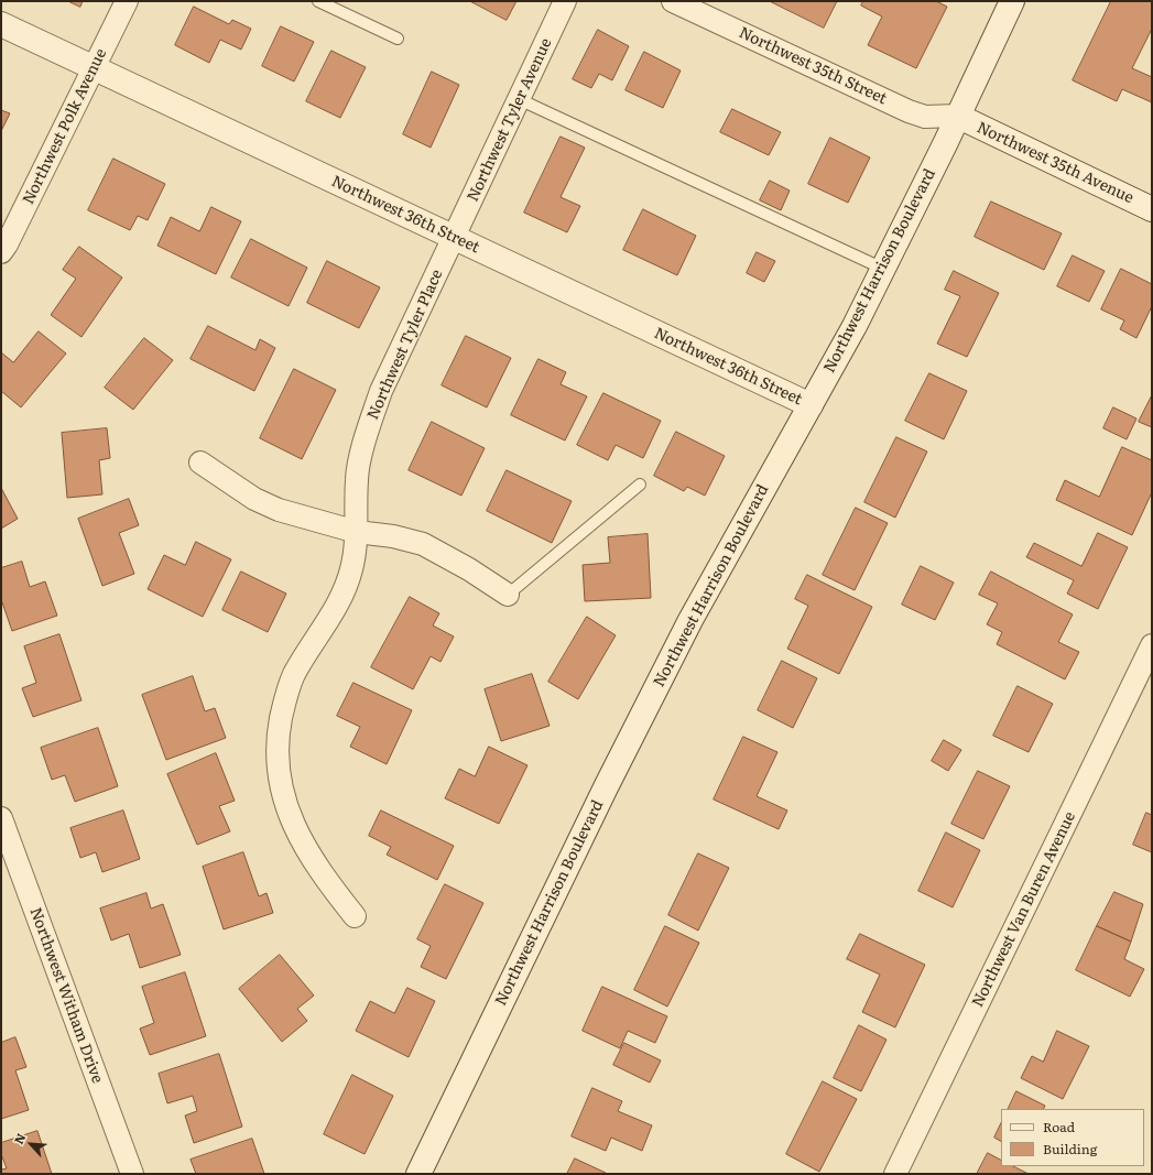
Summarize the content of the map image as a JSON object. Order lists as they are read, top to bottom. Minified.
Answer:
{"streets":{"main road":["Northwest 35th Avenue","Northwest 36th Street","Northwest Harrison Boulevard"],"street":["Northwest 35th Street","Northwest Tyler Avenue","Northwest Polk Avenue","Northwest Tyler Place","Northwest Van Buren Avenue","Northwest Witham Drive"]},"crossings":[["Northwest 35th Street","Northwest 35th Avenue"],["Northwest 35th Street","Northwest Harrison Boulevard"],["Northwest Tyler Avenue","Northwest 36th Street"],["Northwest Tyler Avenue","Northwest Tyler Place"],["Northwest Polk Avenue","Northwest 36th Street"],["Northwest 35th Avenue","Northwest Harrison Boulevard"],["Northwest 36th Street","Northwest Harrison Boulevard"],["Northwest 36th Street","Northwest Tyler Place"]],"legend":["Road","Building"],"north":"top left"}
